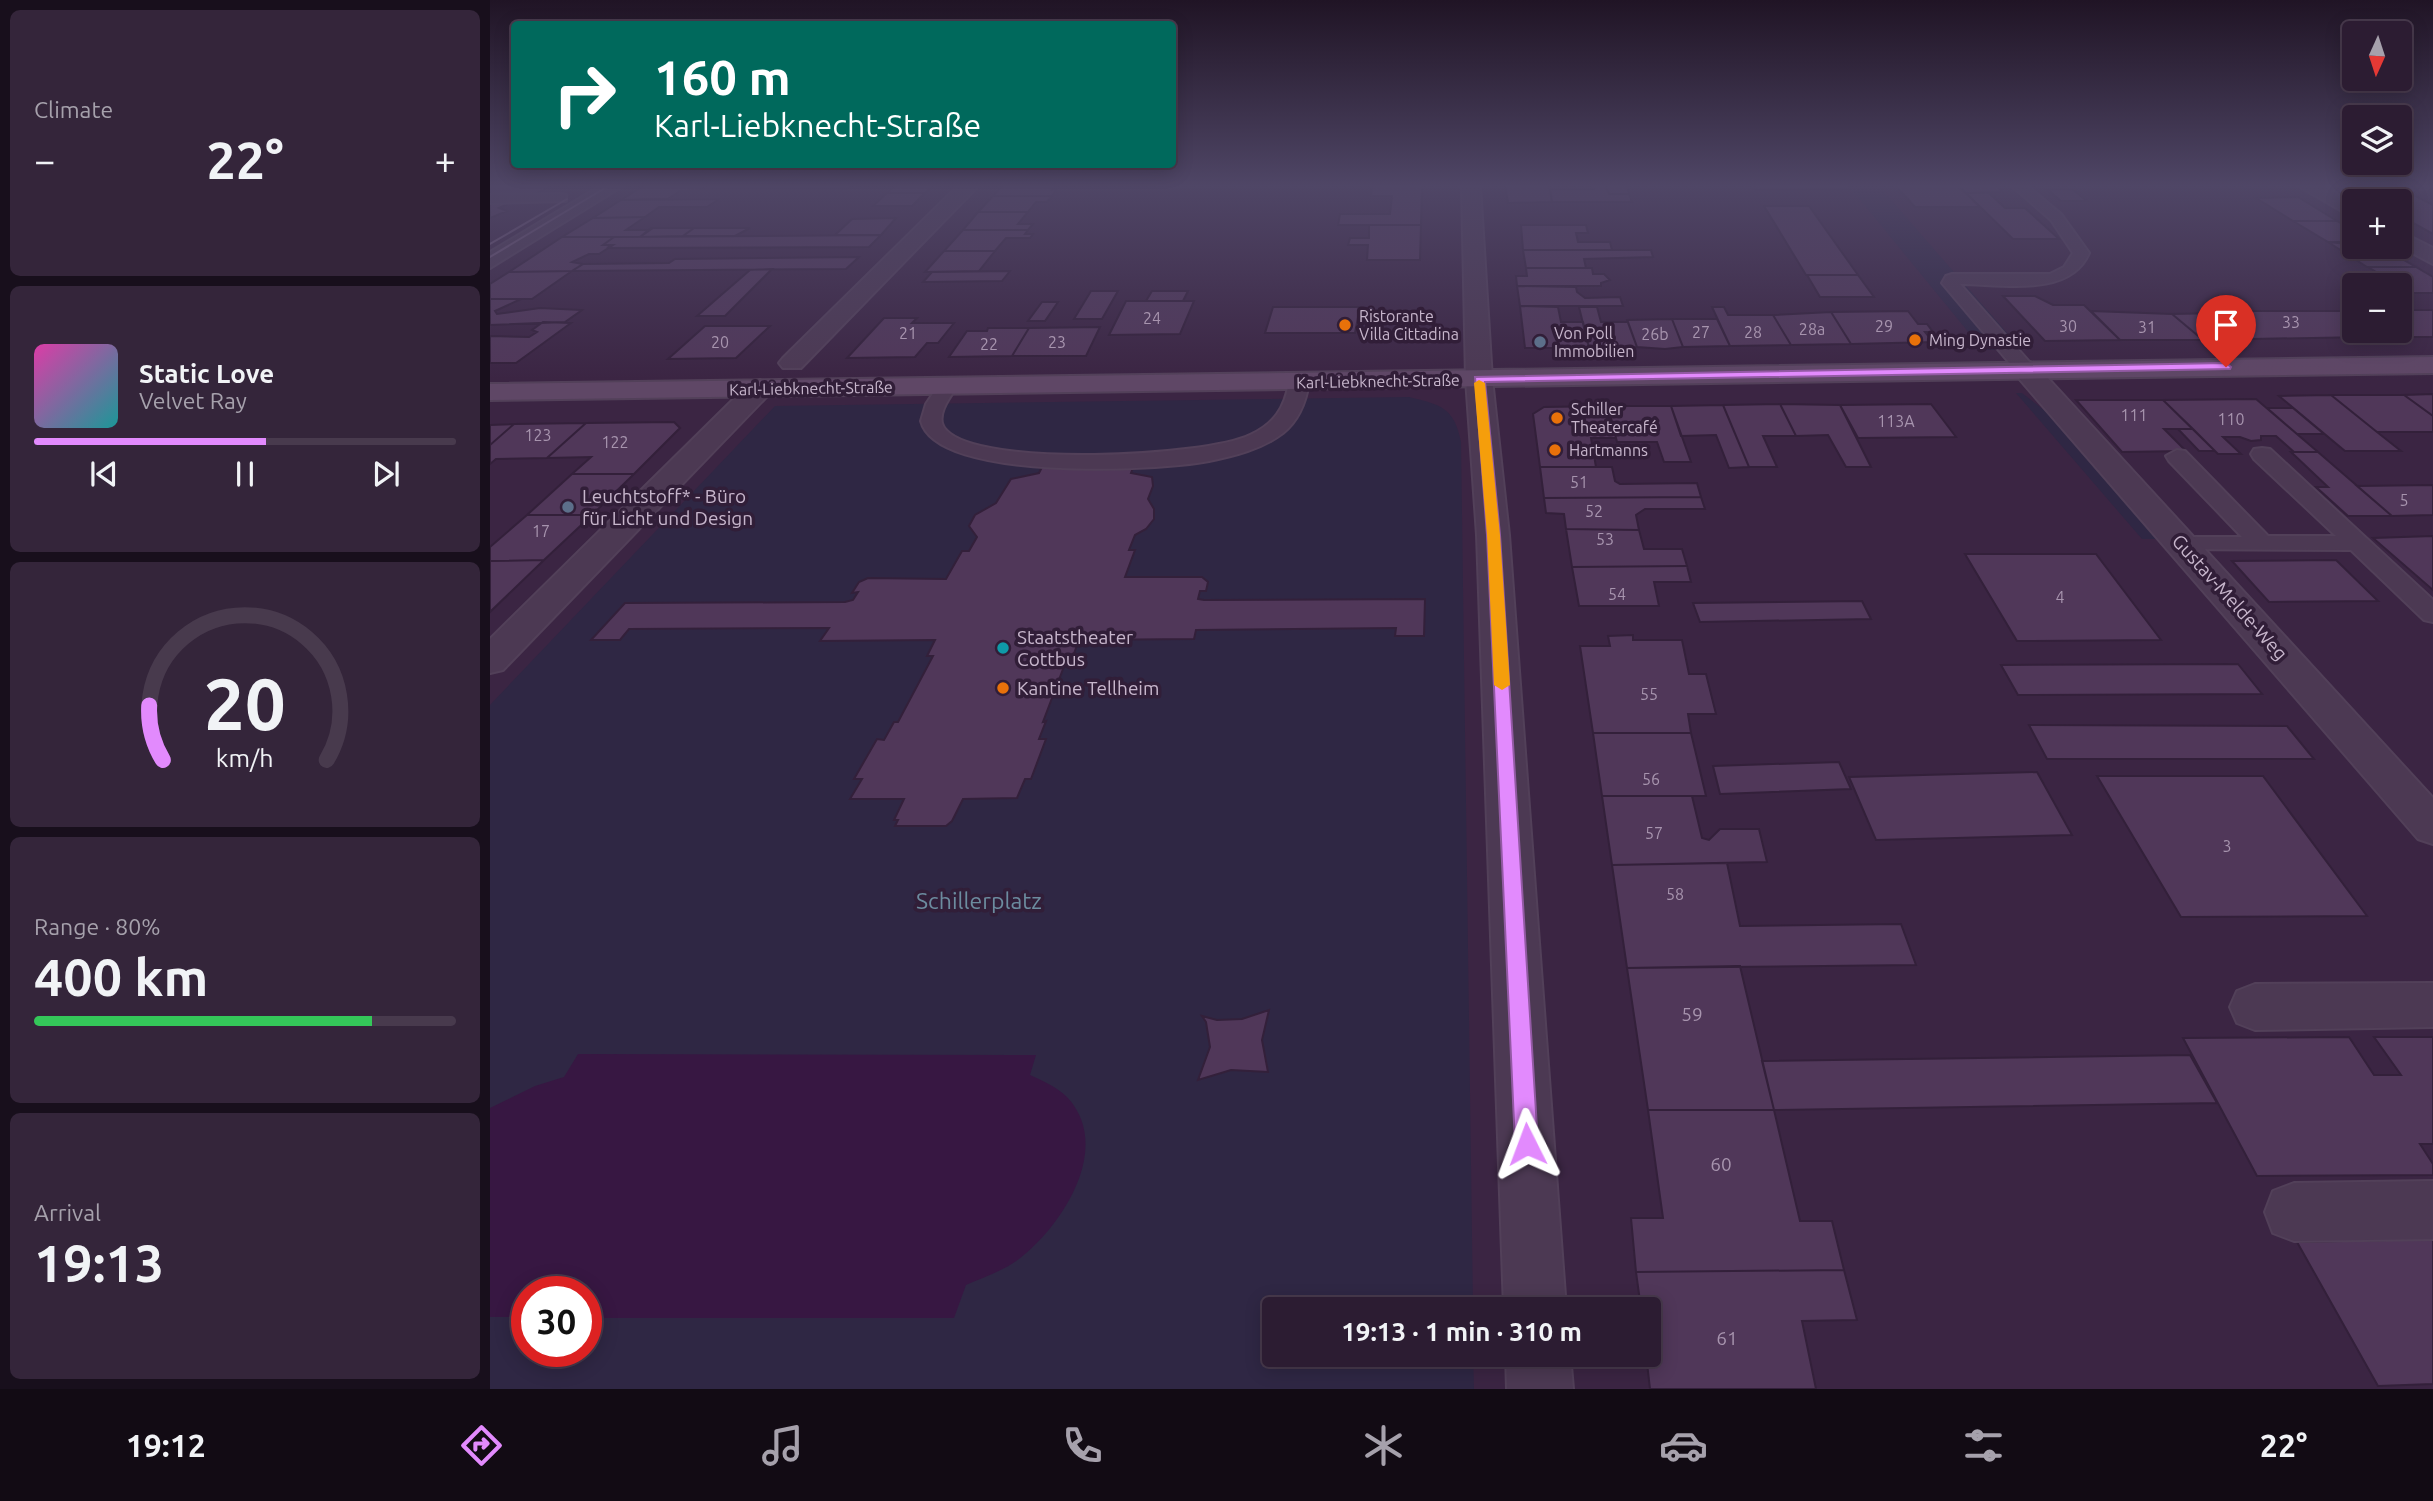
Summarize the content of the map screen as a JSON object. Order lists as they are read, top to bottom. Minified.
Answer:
{"streets":{"main road":["Karl-Liebknecht-Straße"],"street":["Gustav-Melde-Weg"]},"crossings":[["Karl-Liebknecht-Straße","Gustav-Melde-Weg"]],"parks":["Schillerplatz"],"places":["Ristorante Villa Cittadina","Ming Dynastie","Von Poll Immobilien","Schiller Theatercafé","Hartmanns","Leuchtstoff* - Büro für Licht und Design","Staatstheater Cottbus","Kantine Tellheim"],"house_numbers":["24","33","29","30","31","28a","27","28","21","26b","20","23","22","111","110","113A","123","122","51","5","52","17","53","54","4","55","56","57","3","58","59","60","61"],"north":"bottom","page":{"tile":["Climate",["Range · 80%","400 km"],["Arrival","19:13"]],"map_buttons":["+","−"],"turn":["160 m","Karl-Liebknecht-Straße"],"heat":["−","22°","+"],"song":["Static Love","Velvet Ray"],"limit":"30","trip":"19:13 · 1 min · 310 m","tabs":["19:12","22°"],"gauge":["20","km/h"]}}
